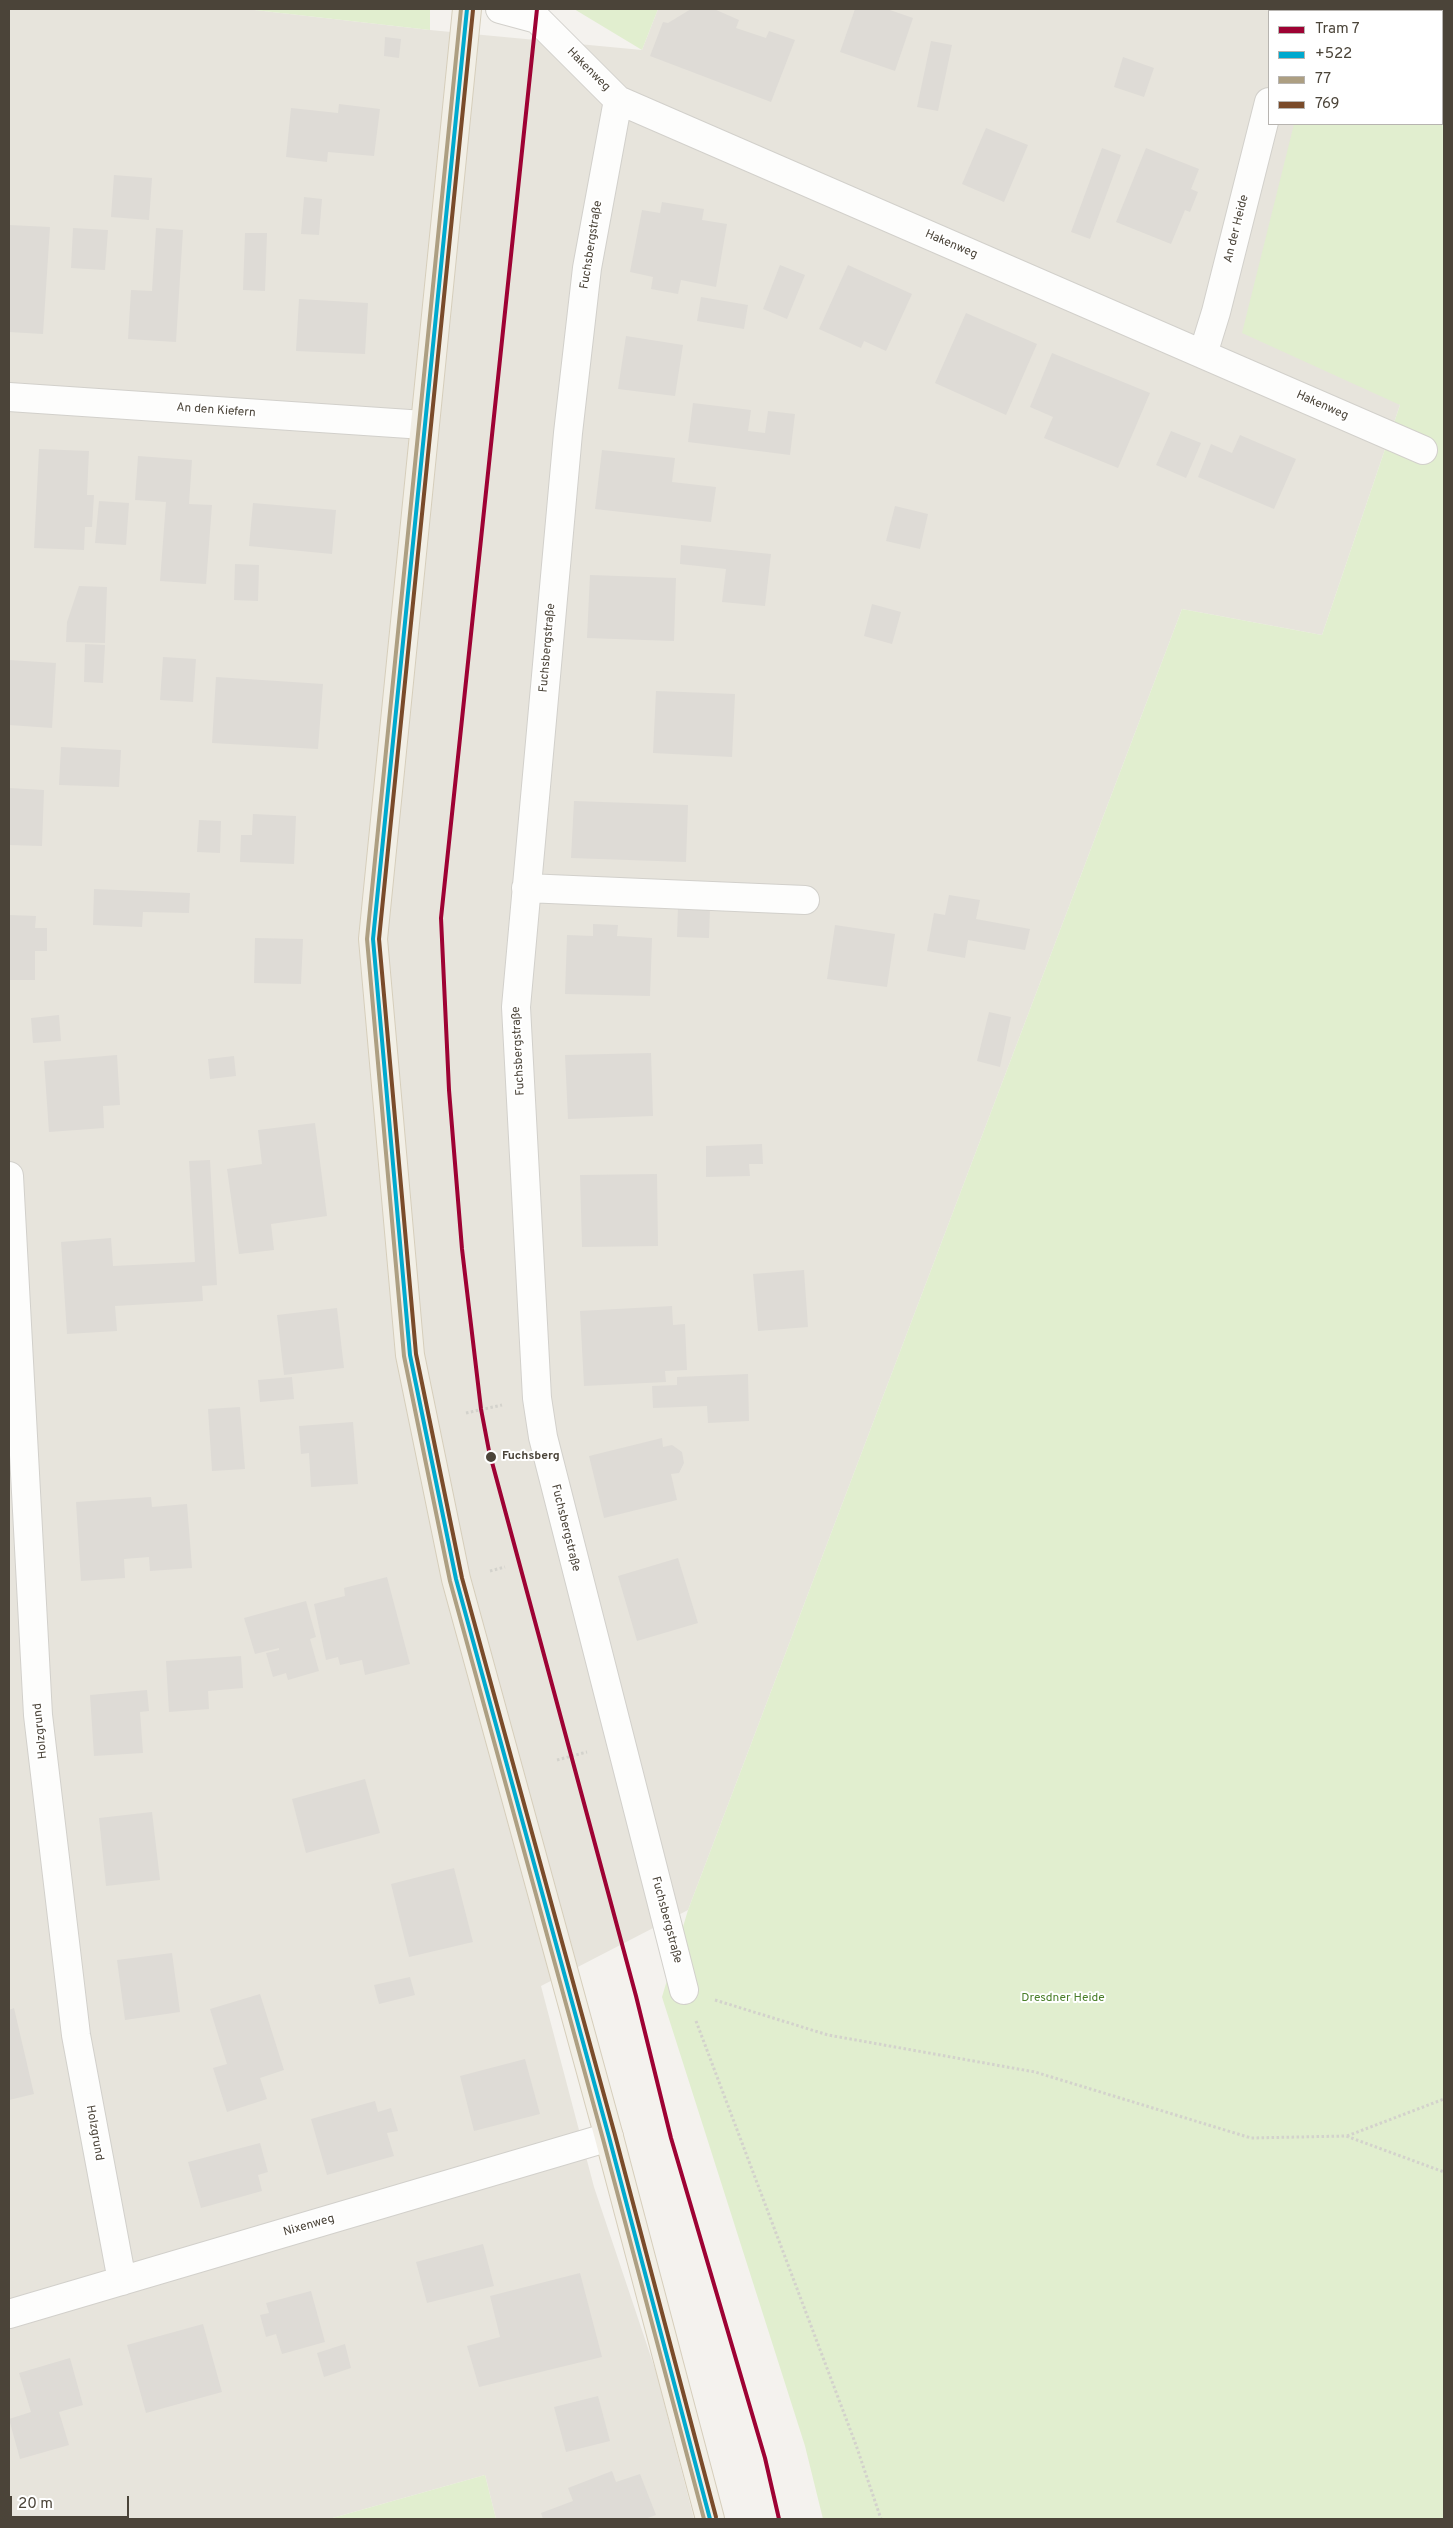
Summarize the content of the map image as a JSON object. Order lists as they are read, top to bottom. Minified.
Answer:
{"streets":{"street":["Hakenweg","An der Heide","Fuchsbergstraße","An den Kiefern","Holzgrund","Nixenweg"]},"crossings":[["Hakenweg","An der Heide"],["Hakenweg","Fuchsbergstraße"],["Holzgrund","Nixenweg"]],"parks":["Dresdner Heide"],"places":["Fuchsberg"],"lines":["tram line 7","transit line +522","transit line 77","transit line 769"],"legend":["Tram 7","+522","77","769"],"scale_bar":"20 m"}
